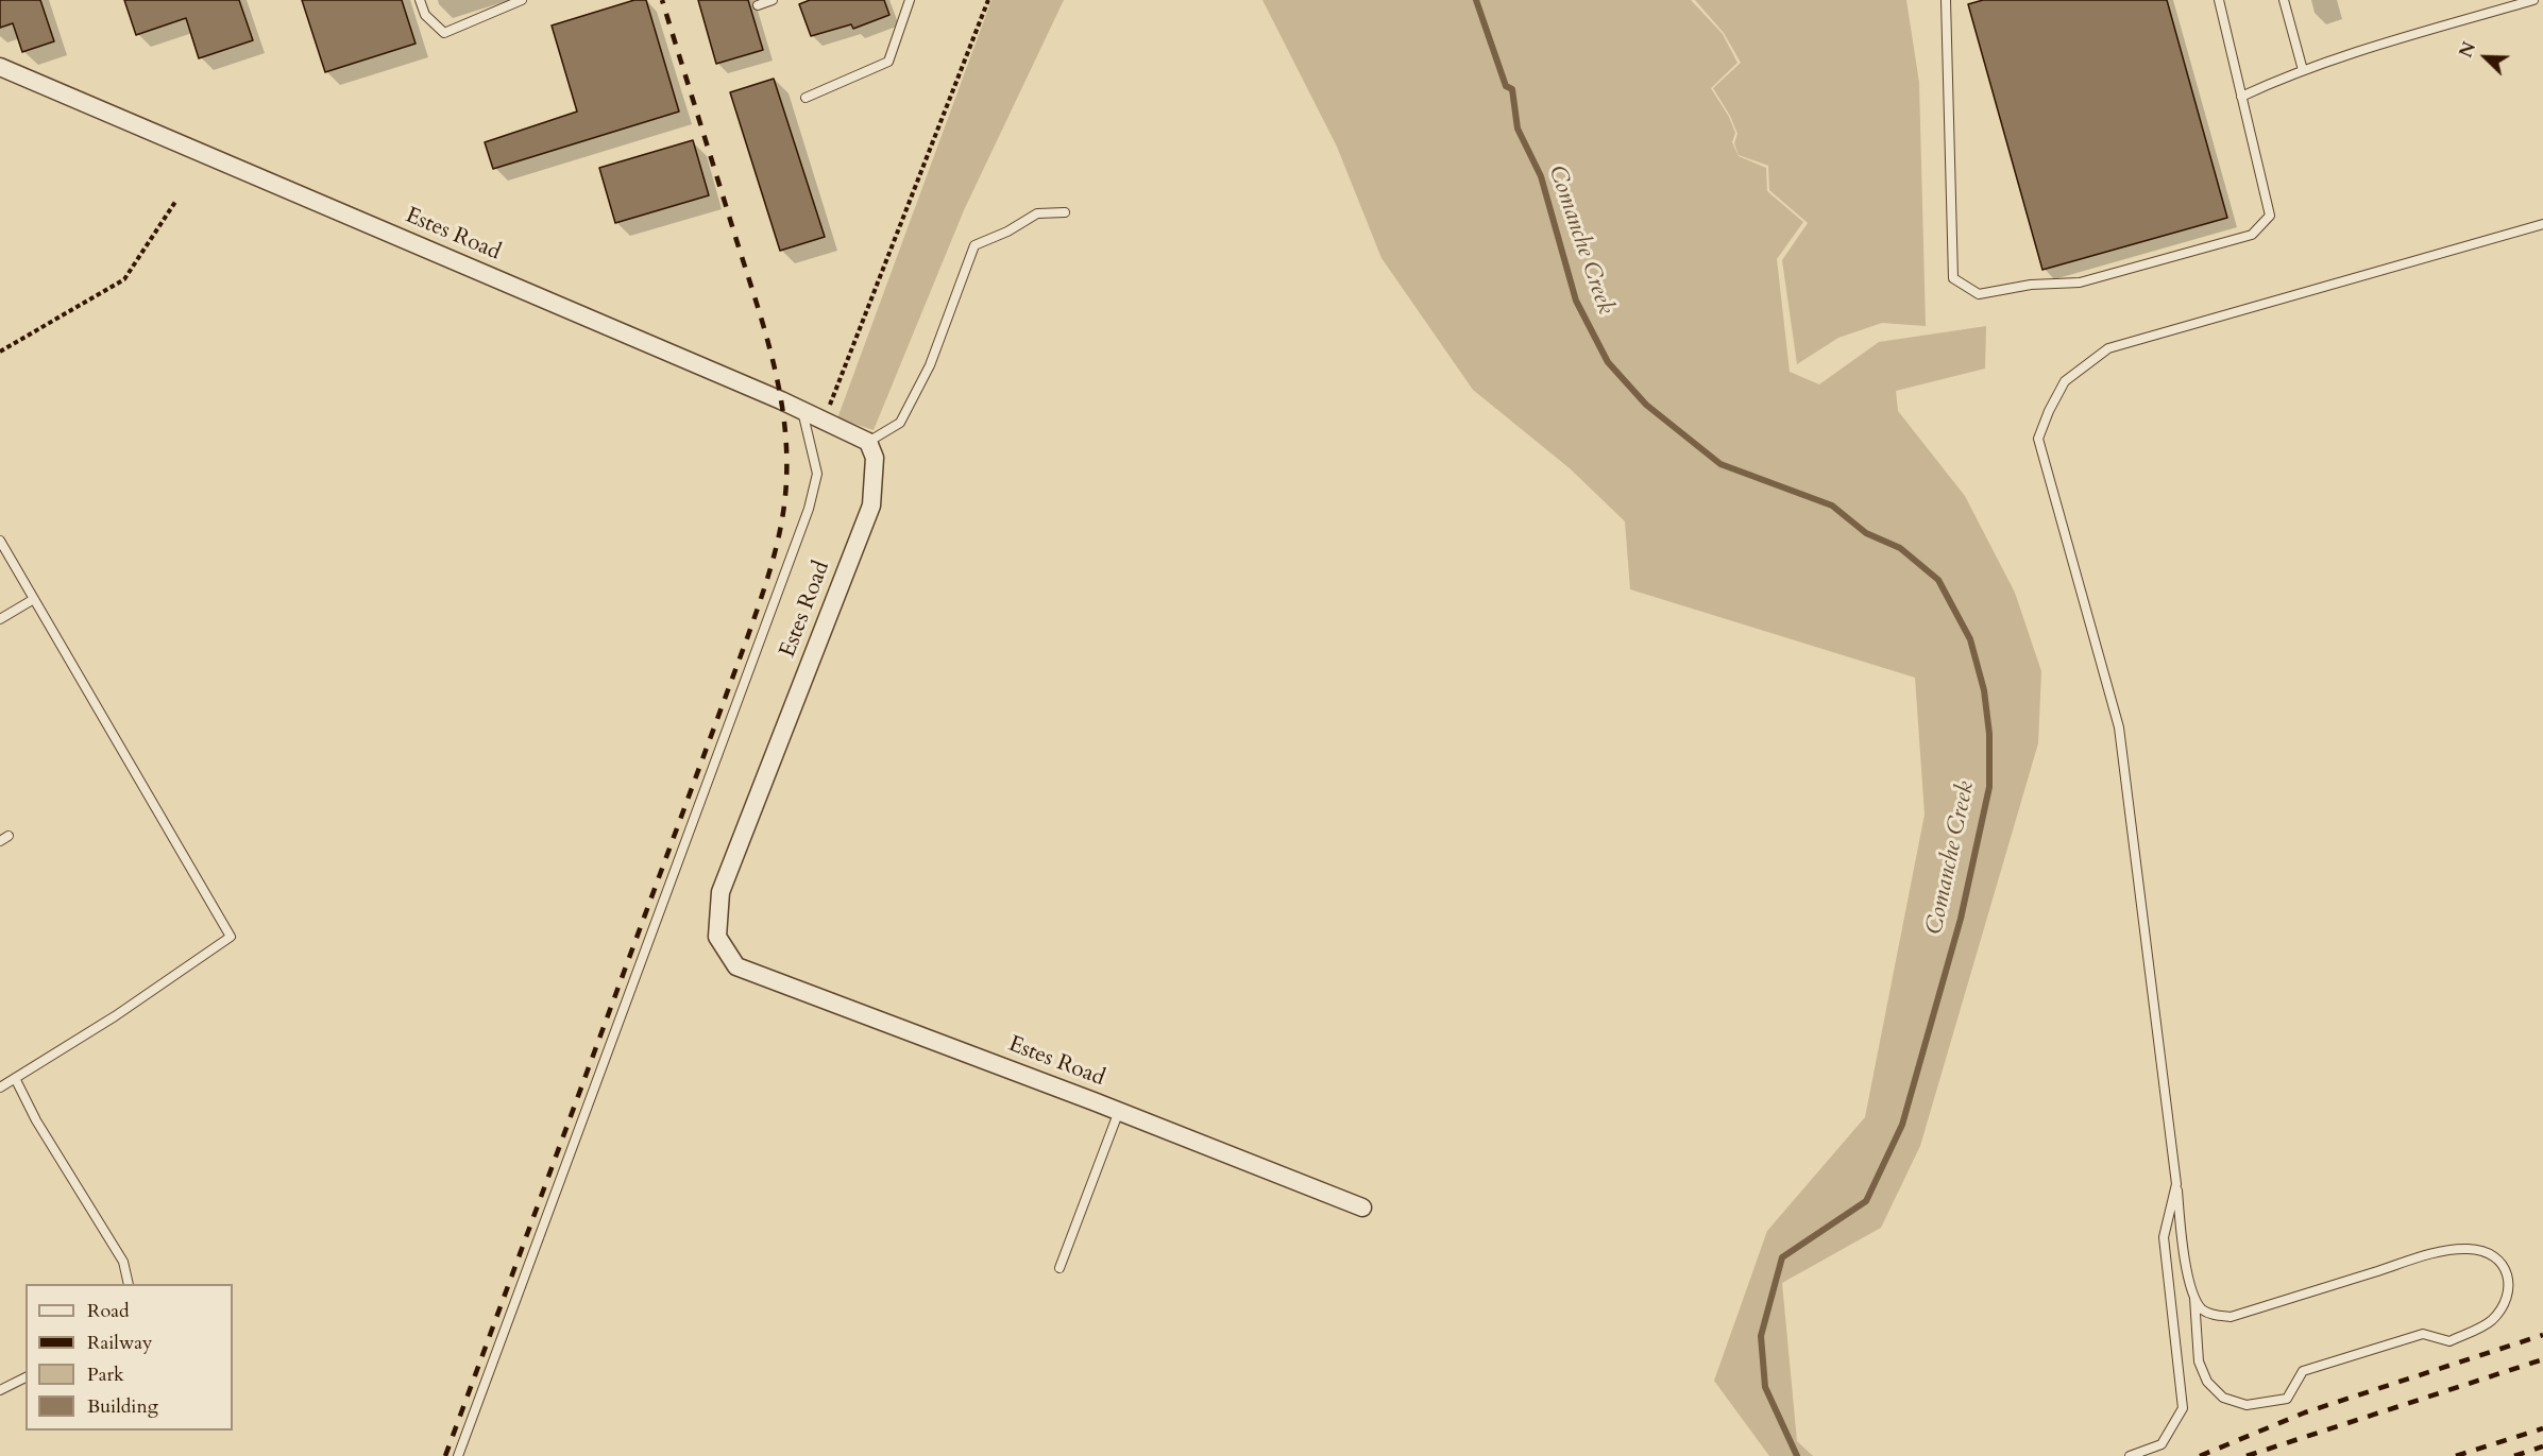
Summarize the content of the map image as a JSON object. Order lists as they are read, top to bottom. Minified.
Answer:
{"streets":{"street":["Estes Road"]},"water":["Comanche Creek"],"legend":["Road","Railway","Park","Building"],"north":"top left"}
